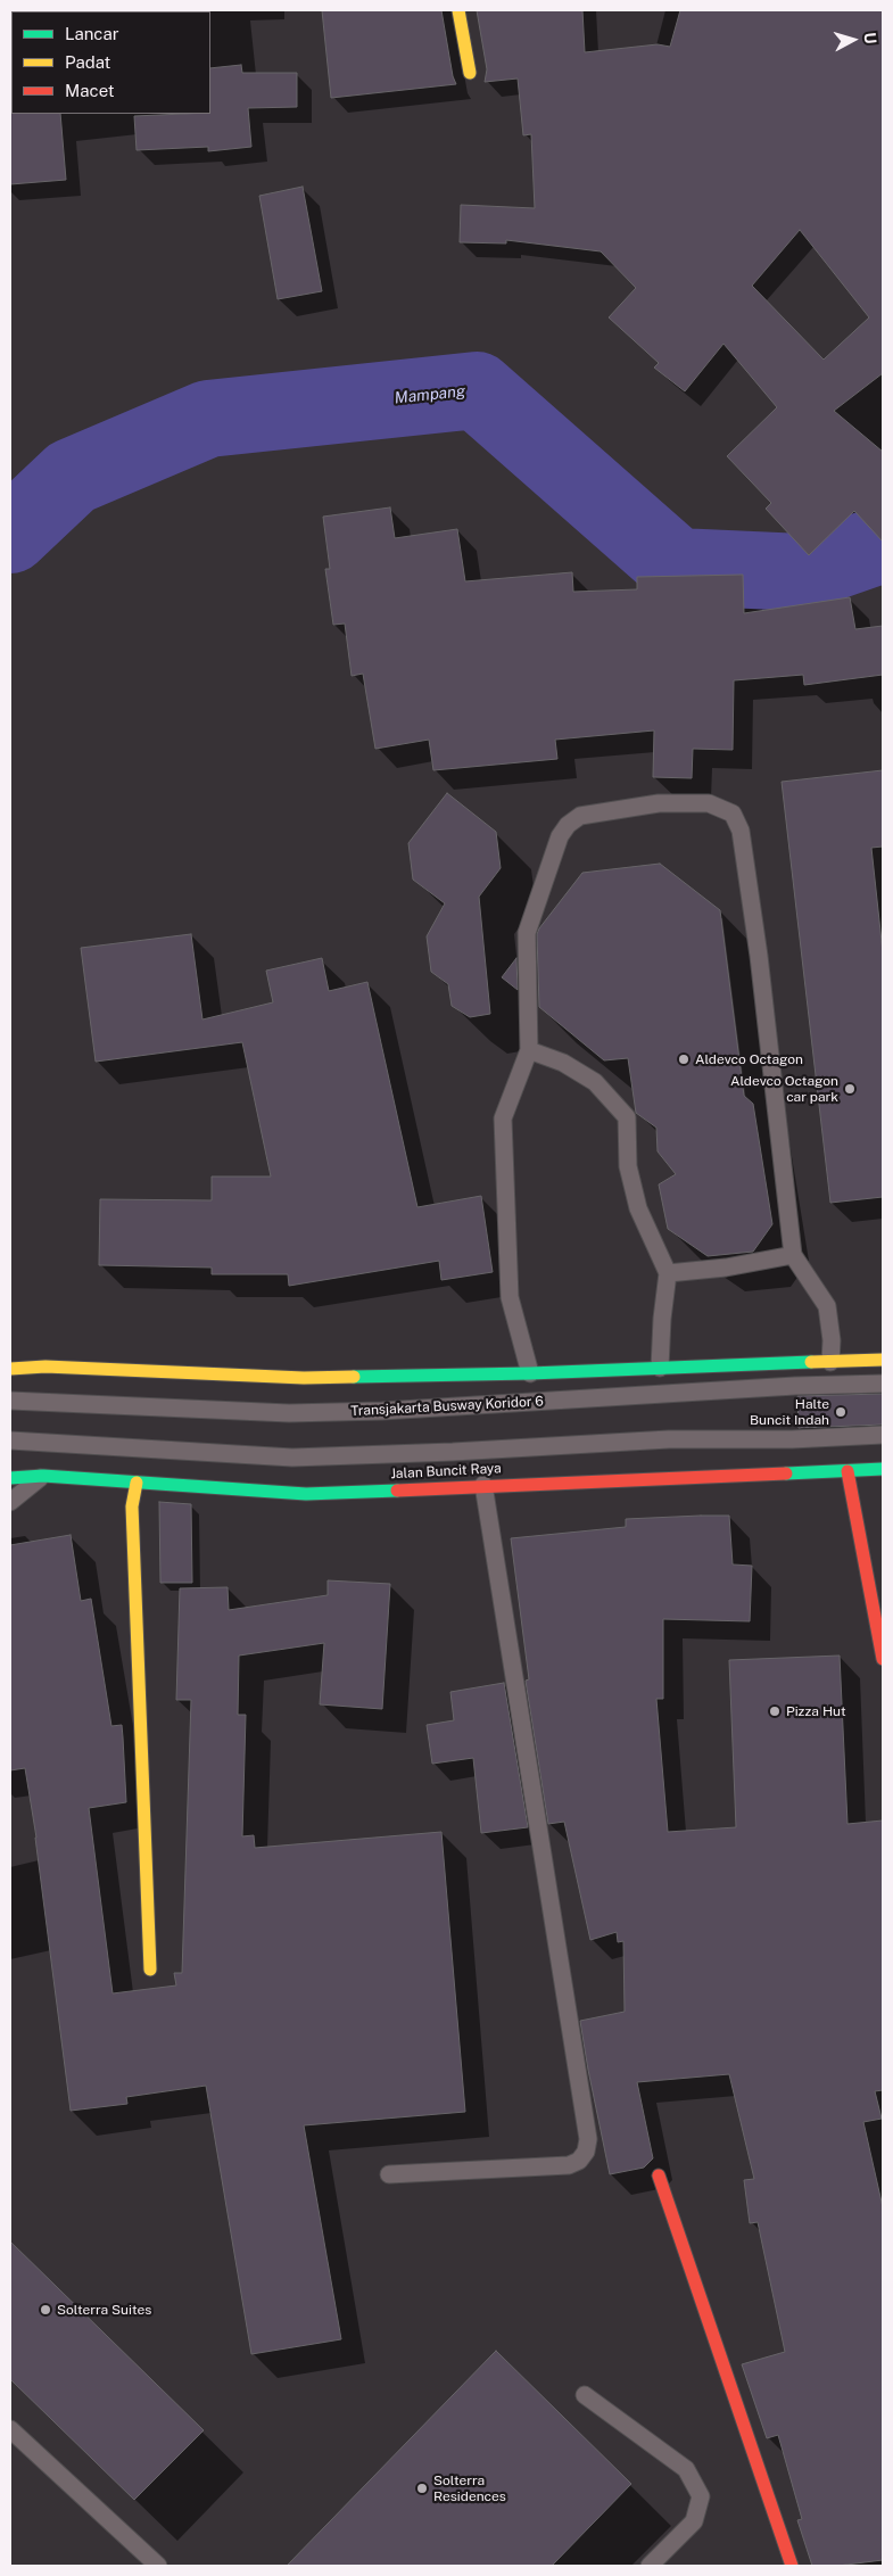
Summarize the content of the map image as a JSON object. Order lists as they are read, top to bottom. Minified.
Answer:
{"streets":{"main road":["Jalan Buncit Raya"],"lane":["Transjakarta Busway Koridor 6"]},"water":["Mampang"],"places":["Aldevco Octagon","Aldevco Octagon car park","Halte Buncit Indah","Pizza Hut","Solterra Suites","Solterra Residences"],"legend":["Lancar","Padat","Macet"],"north":"right"}
